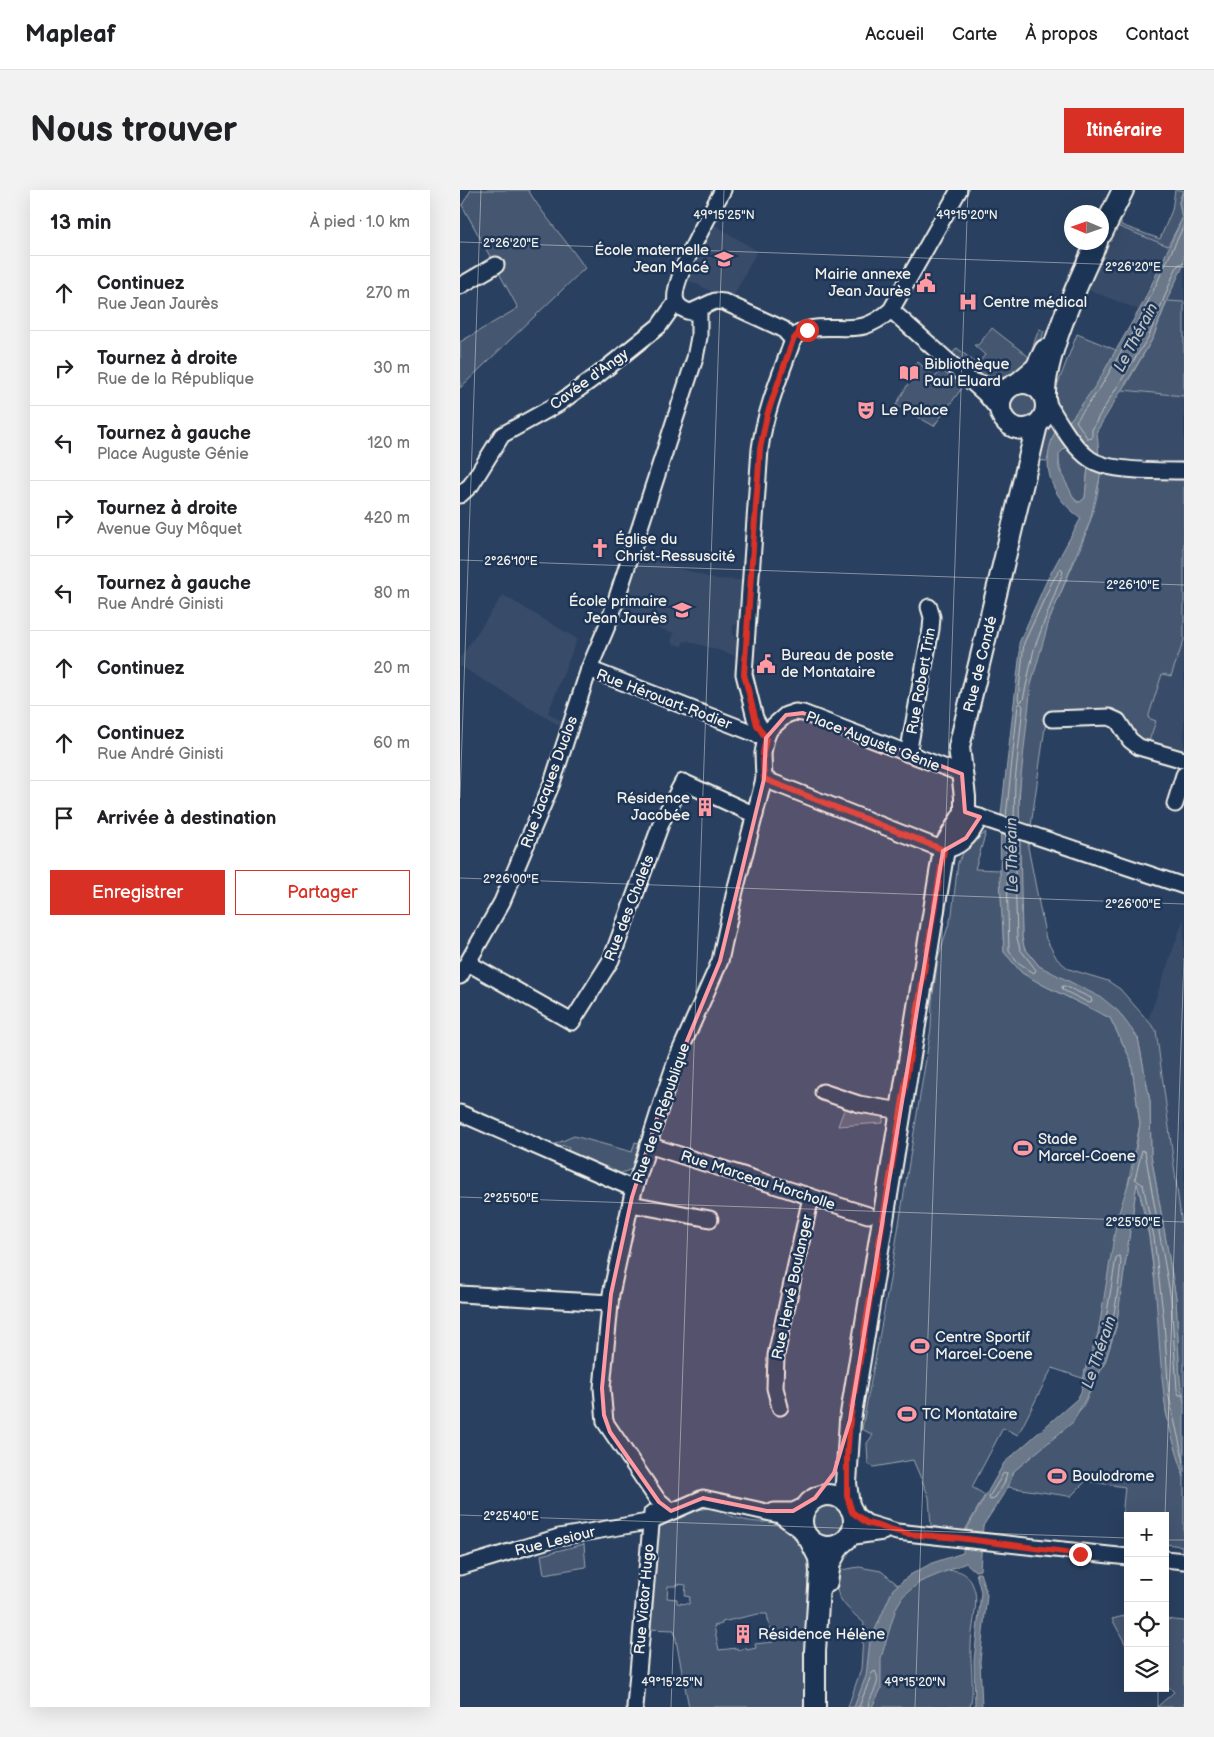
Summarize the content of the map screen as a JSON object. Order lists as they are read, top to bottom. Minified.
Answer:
{"streets":{"main road":["Rue de Condé"],"street":["Cavée d'Angy","Rue Robert Trin","Rue Hérouart-Rodier","Place Auguste Génie","Rue Jacques Duclos","Rue des Chalets","Rue de la République","Rue Marceau Horcholle","Rue Hervé Boulanger","Rue Lesiour","Rue Victor Hugo"]},"crossings":[["Rue de Condé","Place Auguste Génie"],["Rue Robert Trin","Place Auguste Génie"],["Rue Hérouart-Rodier","Place Auguste Génie"],["Rue Hérouart-Rodier","Rue Jacques Duclos"],["Rue Hérouart-Rodier","Rue de la République"],["Place Auguste Génie","Rue de la République"],["Rue Jacques Duclos","Rue des Chalets"],["Rue des Chalets","Rue de la République"],["Rue de la République","Rue Marceau Horcholle"],["Rue de la République","Rue Lesiour"],["Rue de la République","Rue Victor Hugo"],["Rue Marceau Horcholle","Rue Hervé Boulanger"],["Rue Lesiour","Rue Victor Hugo"]],"water":["Le Thérain"],"places":{"school or university":["École maternelle Jean Macé","École primaire Jean Jaurès"],"public building":["Mairie annexe Jean Jaurès","Bureau de poste de Montataire"],"hospital":["Centre médical"],"library":["Bibliothèque Paul Eluard"],"theatre":["Le Palace"],"church":["Église du Christ-Ressuscité"],"building":["Résidence Jacobée","Résidence Hélène"],"sports":["Stade Marcel-Coene","Centre Sportif Marcel-Coene","TC Montataire","Boulodrome"]},"north":"left","page":{"header":"Mapleaf","nav":["Accueil","Carte","À propos","Contact"],"buttons":["Itinéraire",["Enregistrer","Partager"]],"title":"Nous trouver","heading":["13 min","À pied · 1.0 km"],"list":[["Continuez","Rue Jean Jaurès","270 m"],["Tournez à droite","Rue de la République","30 m"],["Tournez à gauche","Place Auguste Génie","120 m"],["Tournez à droite","Avenue Guy Môquet","420 m"],["Tournez à gauche","Rue André Ginisti","80 m"],["Continuez","20 m"],["Continuez","Rue André Ginisti","60 m"],"Arrivée à destination"],"map_buttons":["+","−"]},"coordinates":["49°15'25\"N","49°15'20\"N","2°26'20\"E","2°26'10\"E","2°26'00\"E","2°25'50\"E","2°25'40\"E"]}
